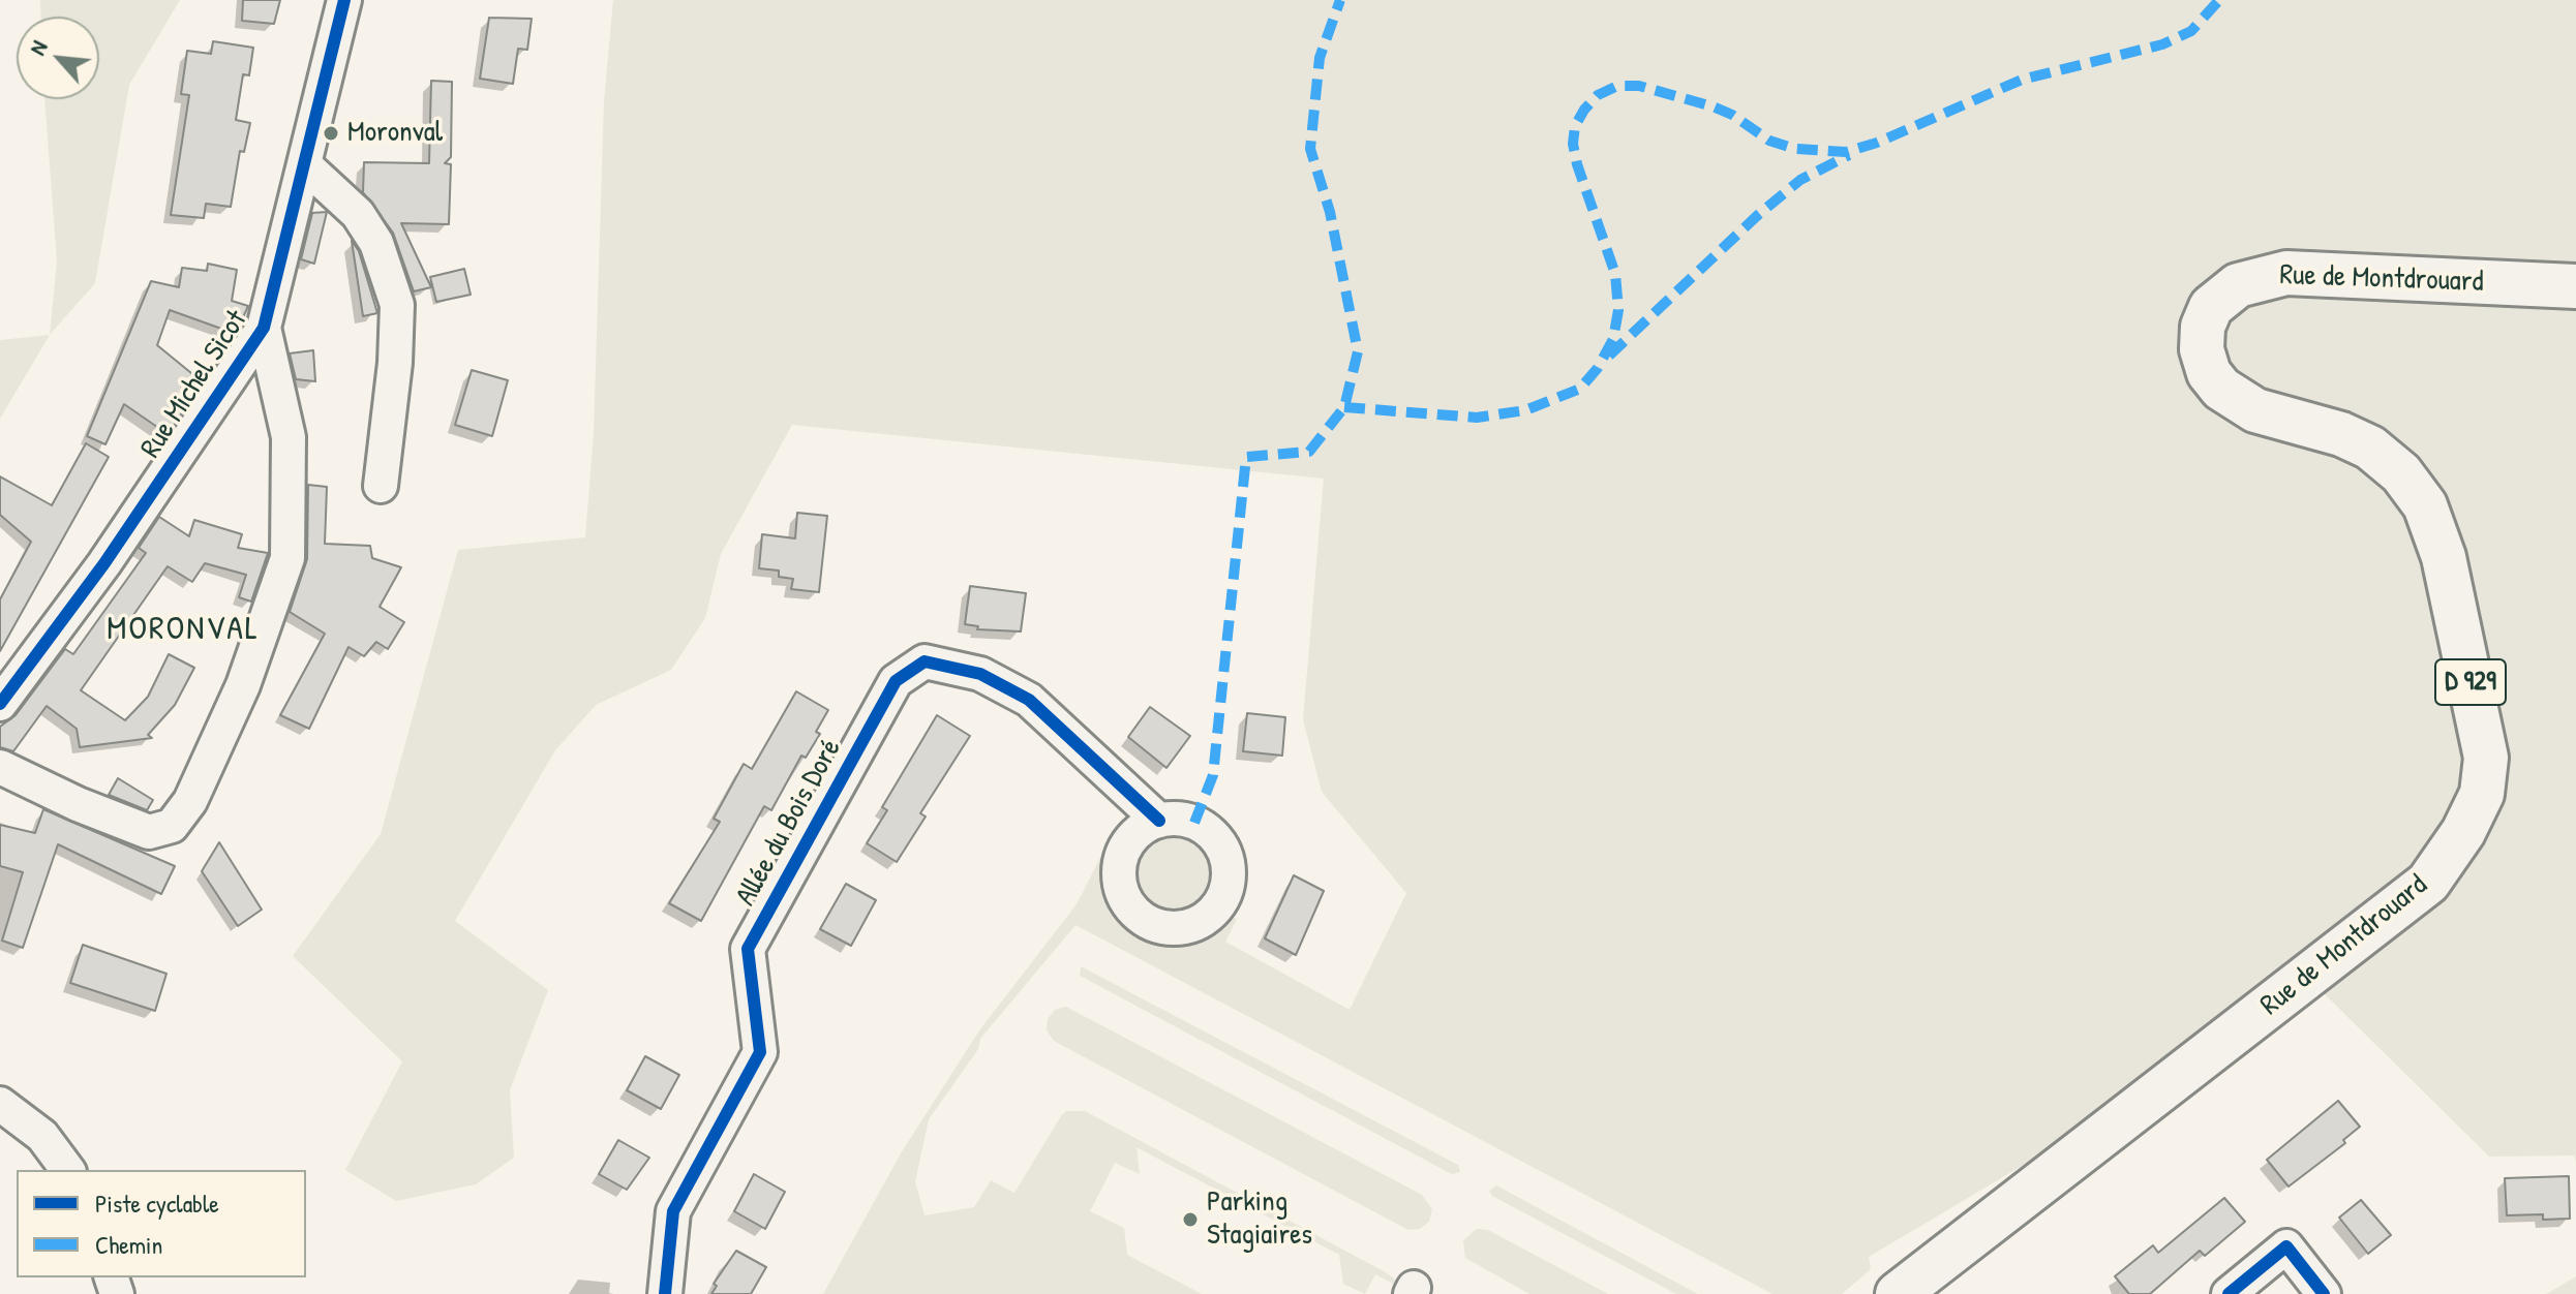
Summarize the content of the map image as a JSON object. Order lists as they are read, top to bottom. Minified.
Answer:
{"streets":{"main road":["Rue de Montdrouard","D 929"],"street":["Rue Michel Sicot","Allée du Bois Doré"]},"districts":["MORONVAL"],"places":["Moronval","Parking Stagiaires"],"legend":["Piste cyclable","Chemin"],"north":"top left"}
